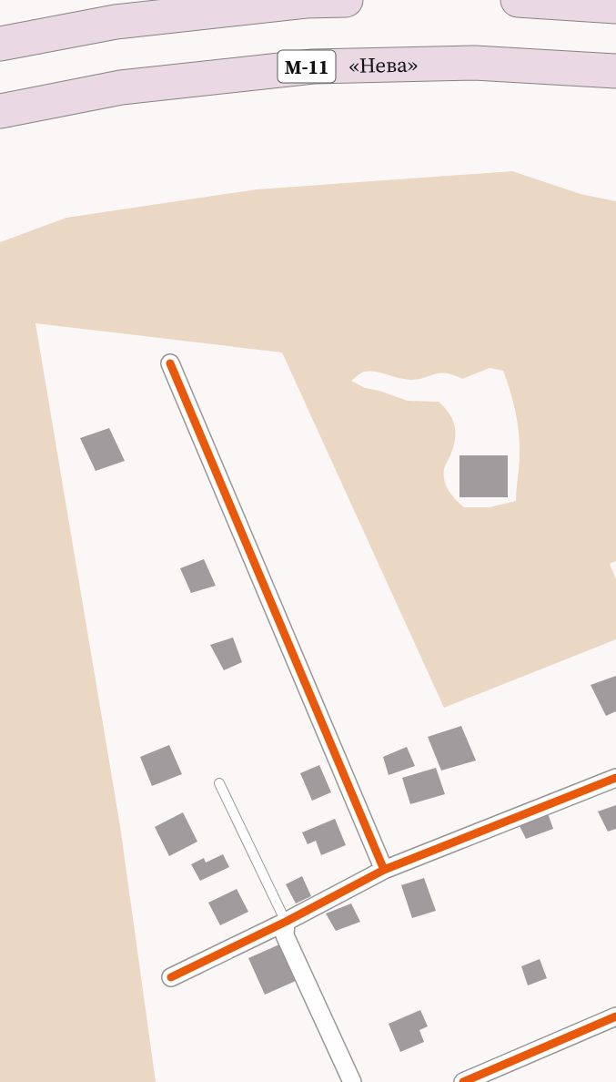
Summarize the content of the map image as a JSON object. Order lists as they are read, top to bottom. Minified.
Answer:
{"streets":{"highway":["«Нева»","М-11"]}}
